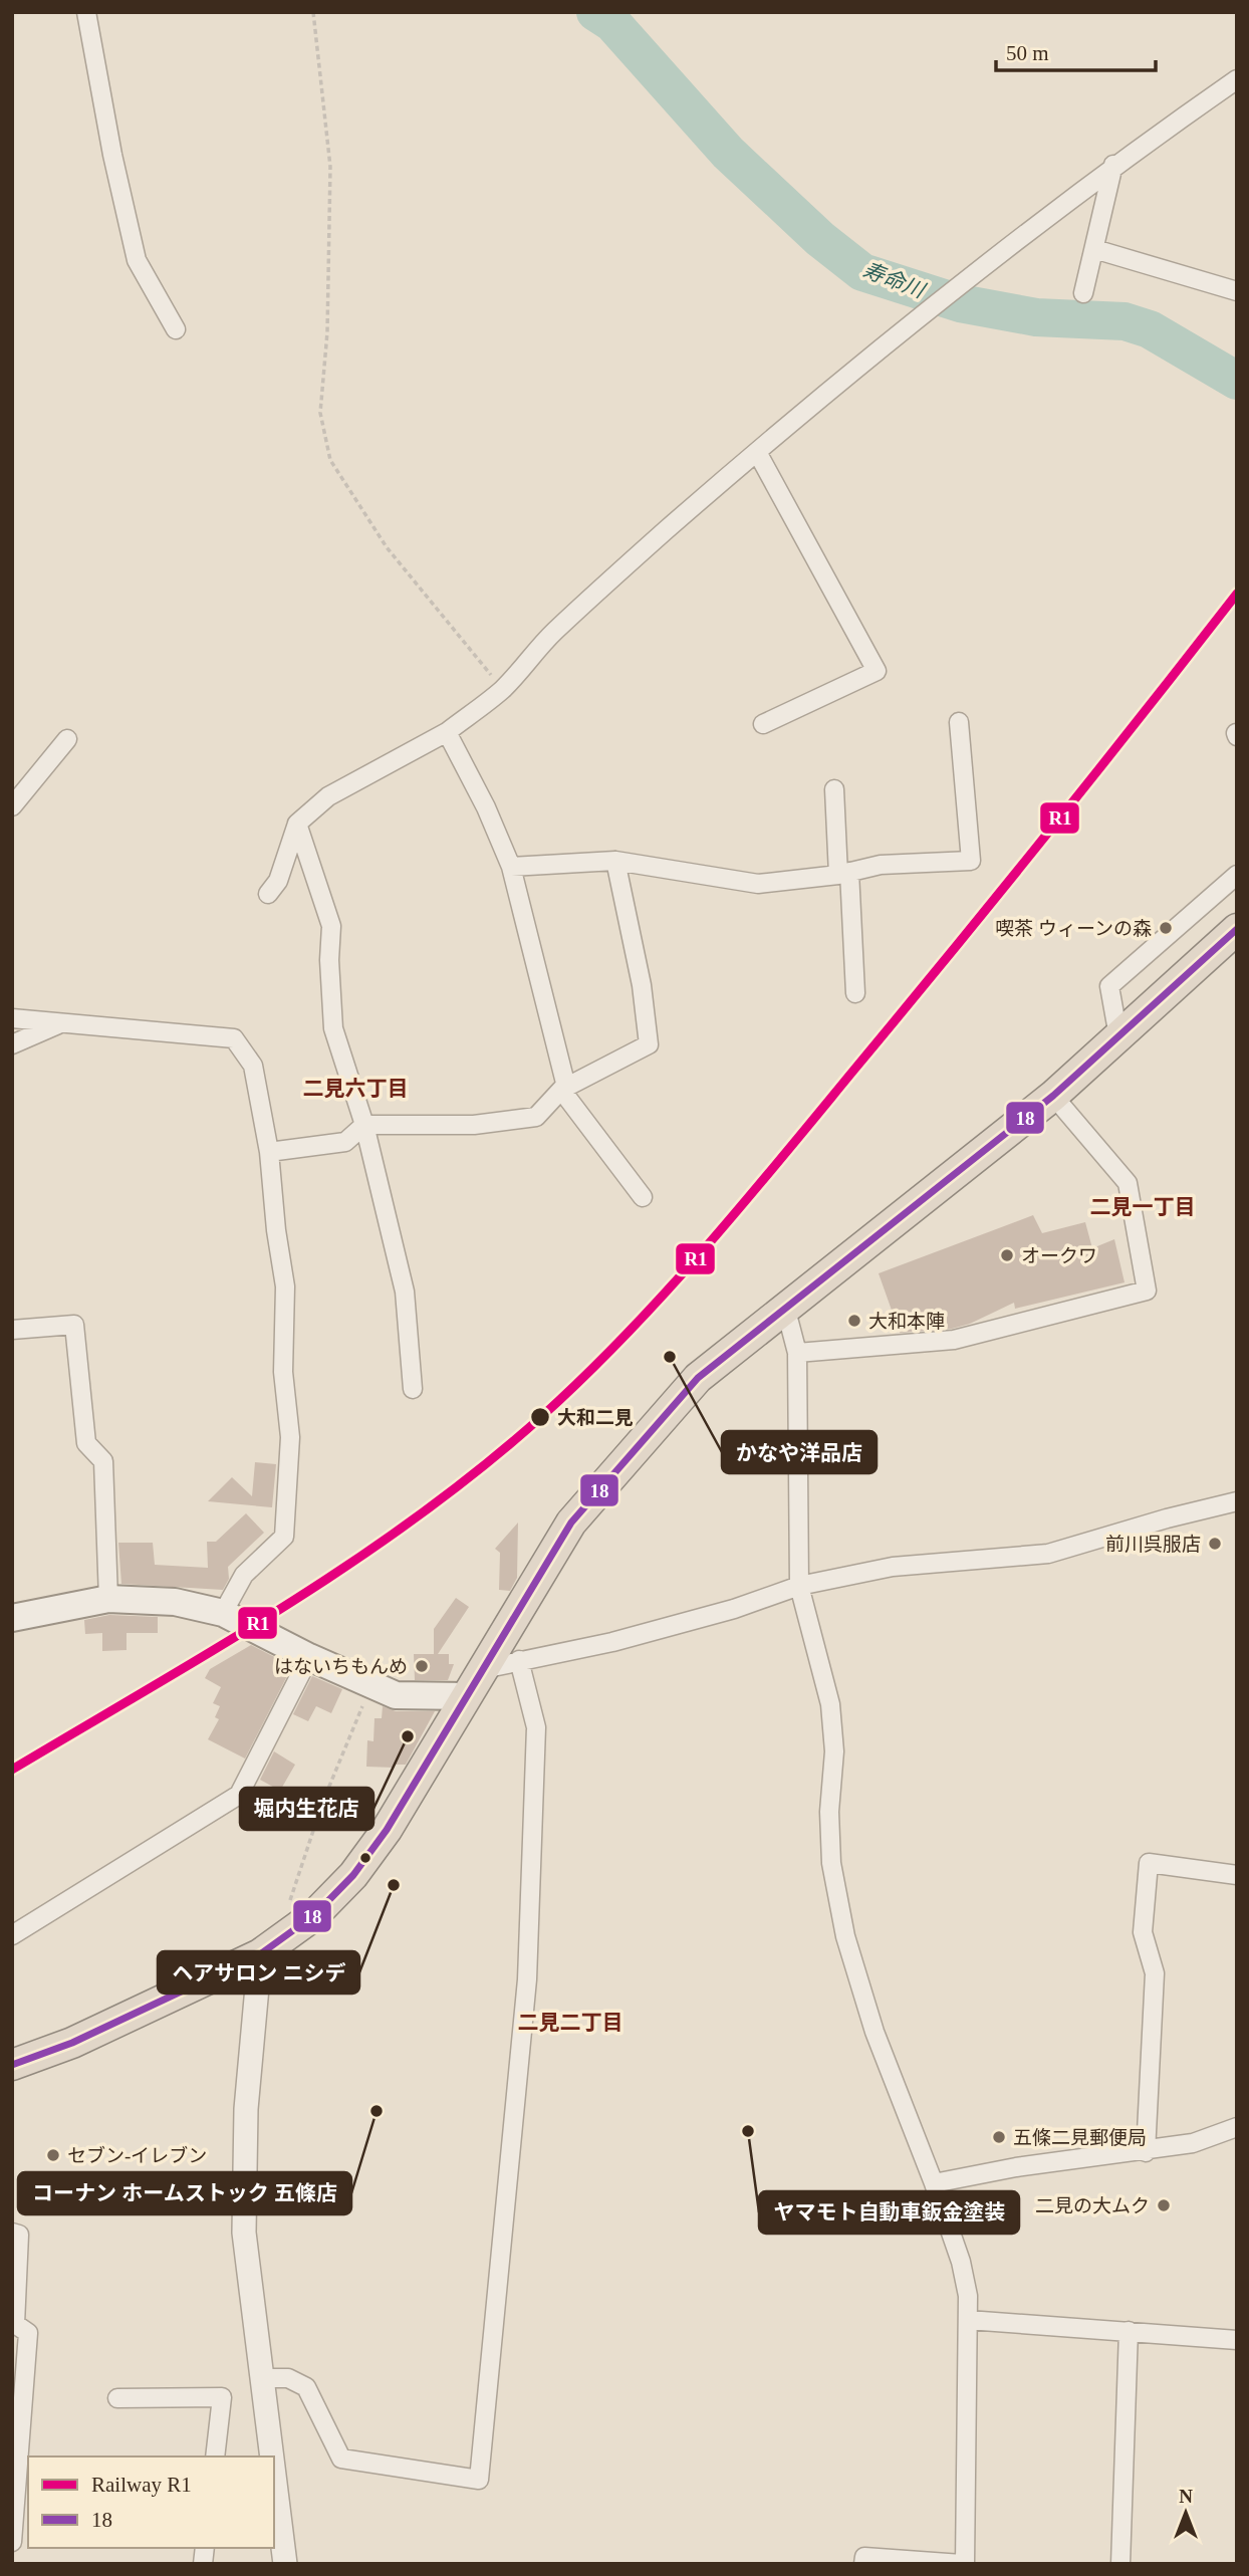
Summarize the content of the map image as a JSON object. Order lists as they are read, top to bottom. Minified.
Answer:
{"districts":["二見六丁目","二見一丁目","二見二丁目"],"water":["寿命川"],"places":["喫茶 ウィーンの森","オークワ","大和本陣","かなや洋品店","大和二見","前川呉服店","はないちもんめ","堀内生花店","ヘアサロン ニシデ","コーナン ホームストック 五條店","ヤマモト自動車鈑金塗装","五條二見郵便局","セブン-イレブン","二見の大ムク"],"lines":["rail line R1","transit line 18"],"legend":["Railway R1","18"],"scale_bar":"50 m","north":"top"}
